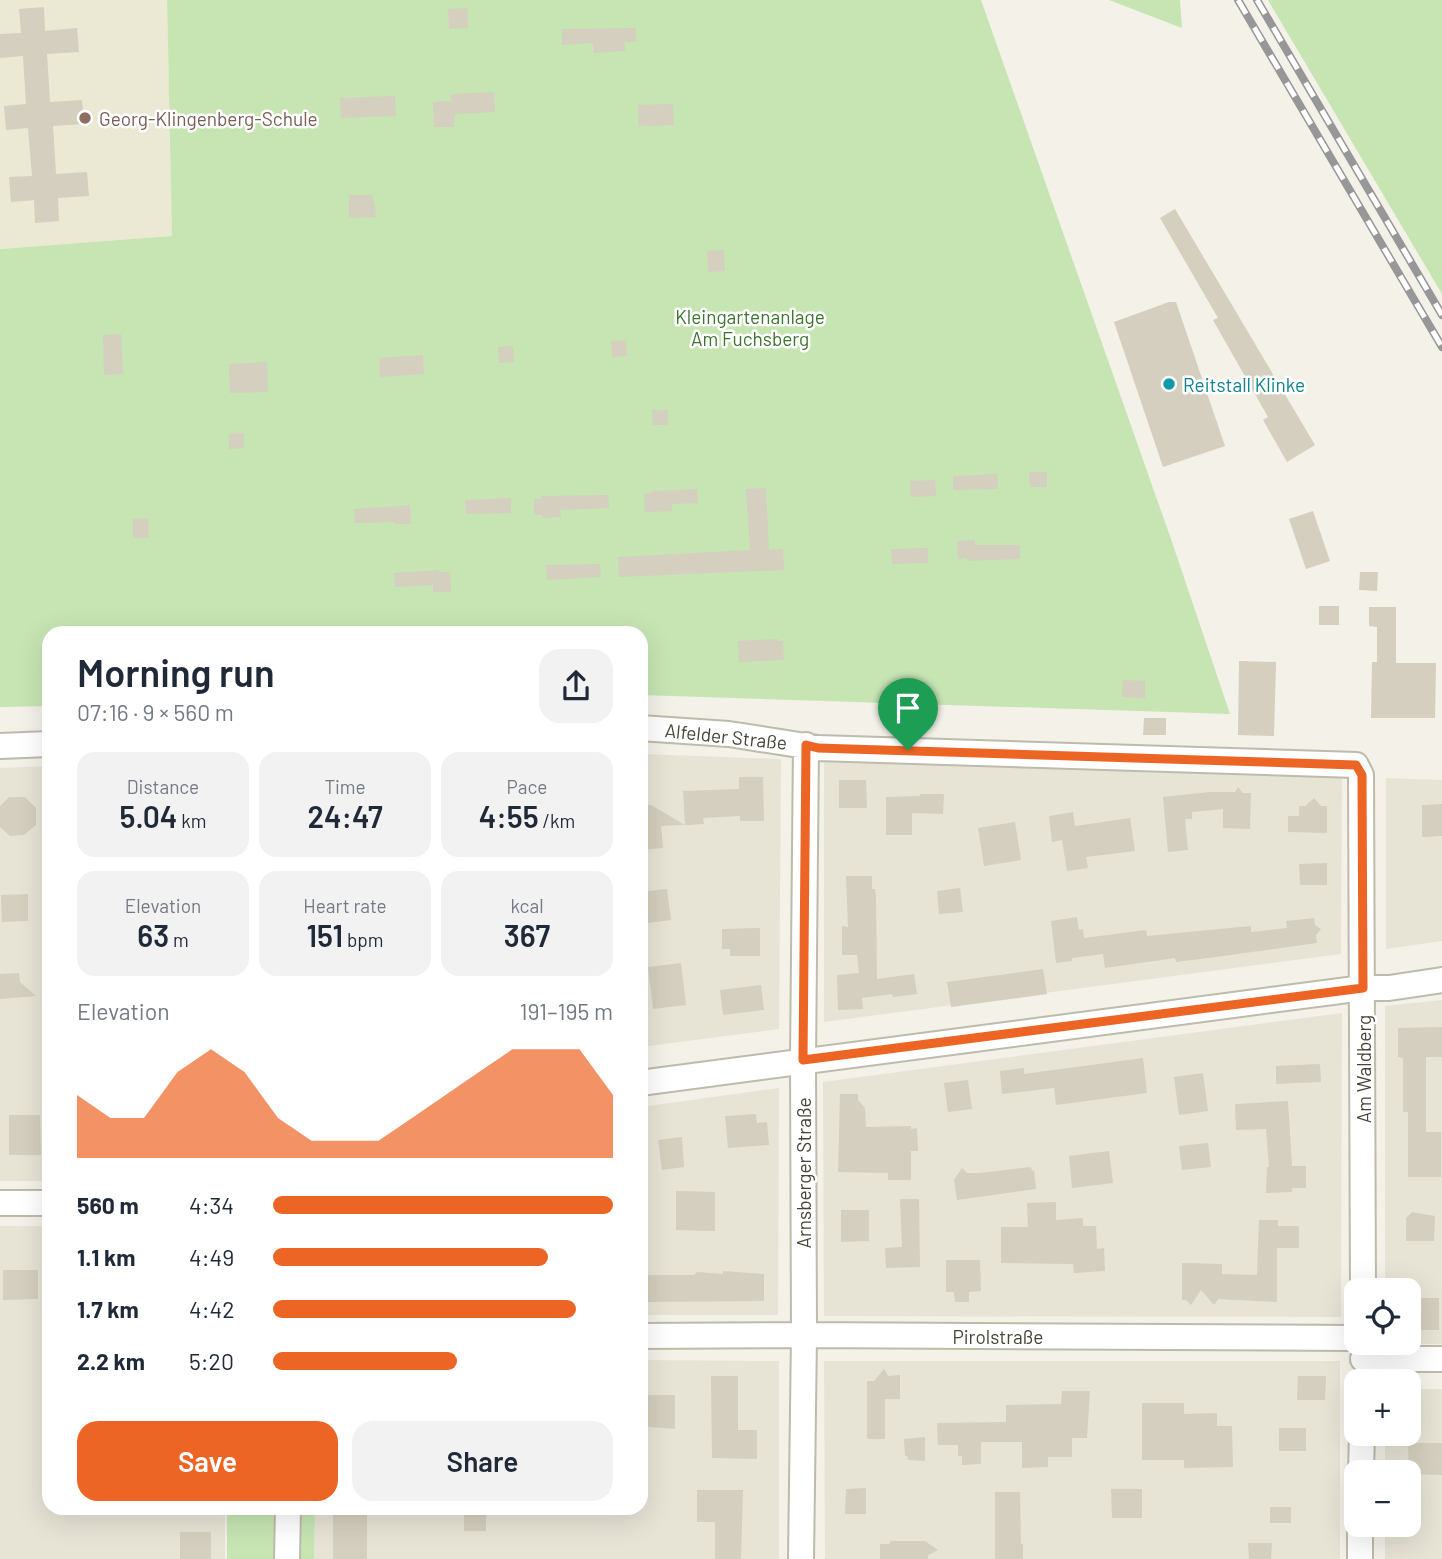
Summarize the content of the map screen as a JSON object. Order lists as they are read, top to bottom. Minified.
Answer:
{"streets":{"street":["Alfelder Straße","Am Waldberg","Arnsberger Straße","Pirolstraße"]},"crossings":[["Alfelder Straße","Am Waldberg"],["Alfelder Straße","Arnsberger Straße"],["Arnsberger Straße","Pirolstraße"]],"parks":["Kleingartenanlage Am Fuchsberg"],"places":["Georg-Klingenberg-Schule","Reitstall Klinke"],"page":{"heading":["Morning run","07:16 · 9 × 560 m"],"stats":[["Distance","5.04 km"],["Time","24:47"],["Pace","4:55 /km"],["Elevation","63 m"],["Heart rate","151 bpm"],["kcal","367"]],"chart":["Elevation","191–195 m"],"list":[{"name":"560 m","note":"4:34"},{"name":"1.1 km","note":"4:49"},{"name":"1.7 km","note":"4:42"},{"name":"2.2 km","note":"5:20"}],"map_buttons":["+","−"],"buttons":["Save","Share"]}}
